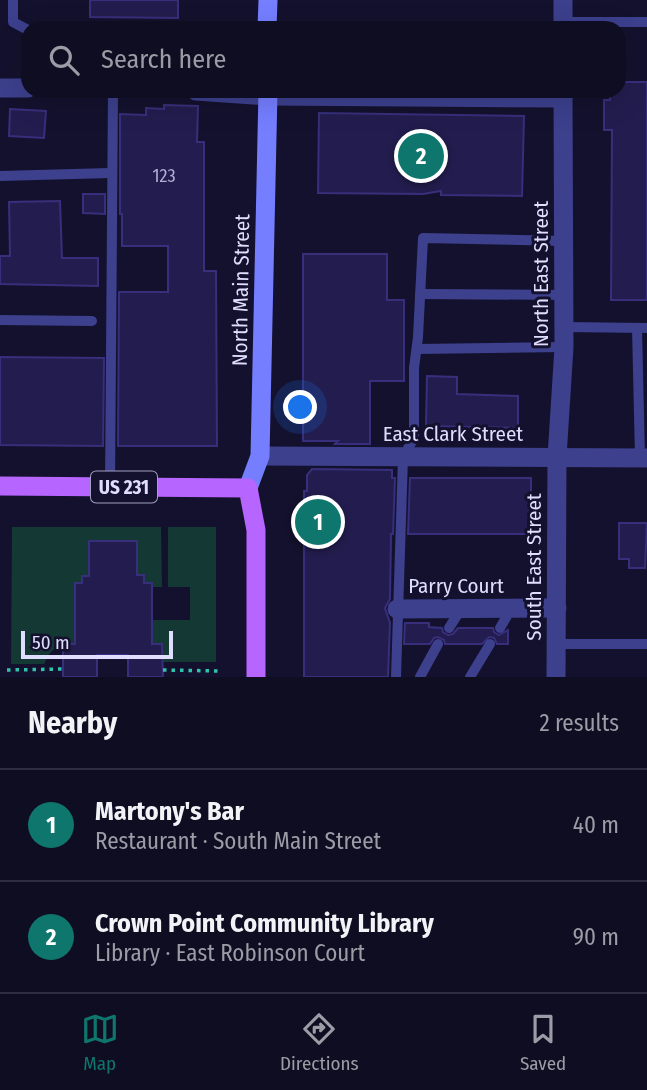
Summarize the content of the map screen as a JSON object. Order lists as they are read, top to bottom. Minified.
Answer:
{"streets":{"main road":["North Main Street","US 231"],"street":["North East Street","East Clark Street","South East Street","Parry Court"]},"crossings":[["North East Street","East Clark Street"],["North East Street","South East Street"],["North Main Street","East Clark Street"],["North Main Street","US 231"],["East Clark Street","South East Street"],["South East Street","Parry Court"]],"house_numbers":["123"],"scale_bar":"50 m","page":{"search":"Search here","pins":["2","1"],"scale":"50 m","heading":["Nearby","2 results"],"list":[{"mark":"1","name":"Martony's Bar","note":"Restaurant · South Main Street","value":"40 m"},{"mark":"2","name":"Crown Point Community Library","note":"Library · East Robinson Court","value":"90 m"}],"nav":["Map","Directions","Saved"]}}
